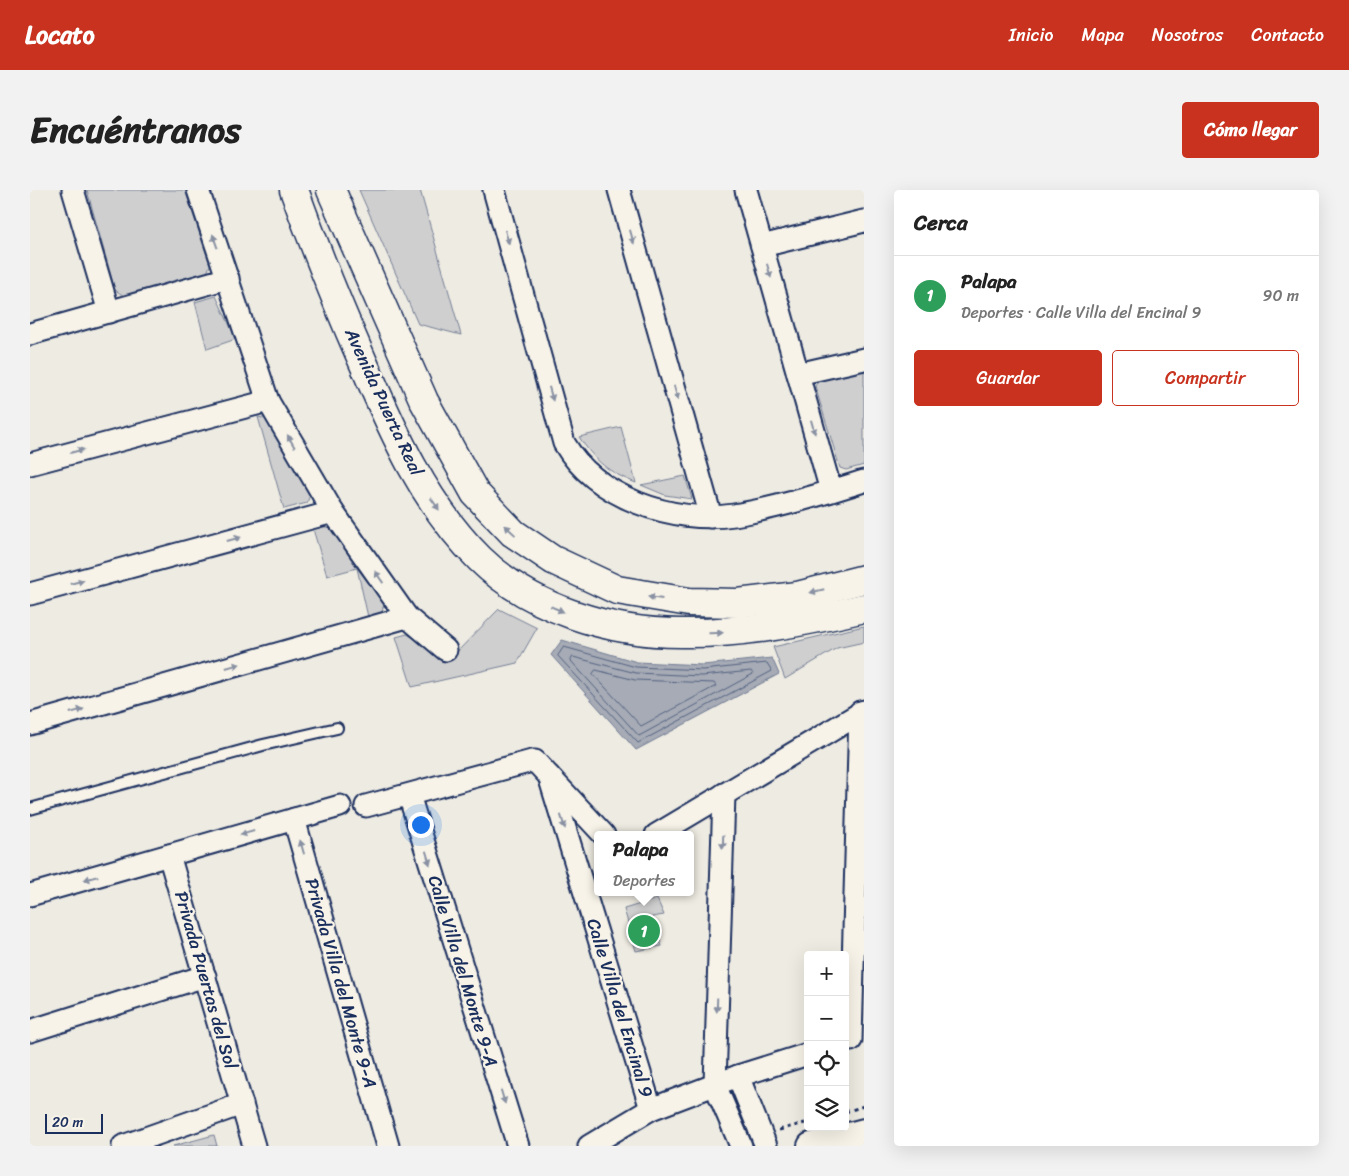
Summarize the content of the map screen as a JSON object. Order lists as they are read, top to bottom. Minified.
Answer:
{"streets":{"main road":["Avenida Puerta Real"],"street":["Calle Villa del Monte 9-A","Privada Puertas del Sol","Privada Villa del Monte 9-A","Calle Villa del Encinal 9"]},"one_way":["Calle Villa del Monte 9-A","Privada Villa del Monte 9-A"],"scale_bar":"20 m","page":{"header":"Locato","nav":["Inicio","Mapa","Nosotros","Contacto"],"title":"Encuéntranos","buttons":["Cómo llegar",["Guardar","Compartir"]],"heading":"Cerca","list":[{"mark":"1","name":"Palapa","note":"Deportes · Calle Villa del Encinal 9","value":"90 m"}],"popup":["Palapa","Deportes"],"pins":"1","map_buttons":["+","−"],"scale":"20 m"}}
